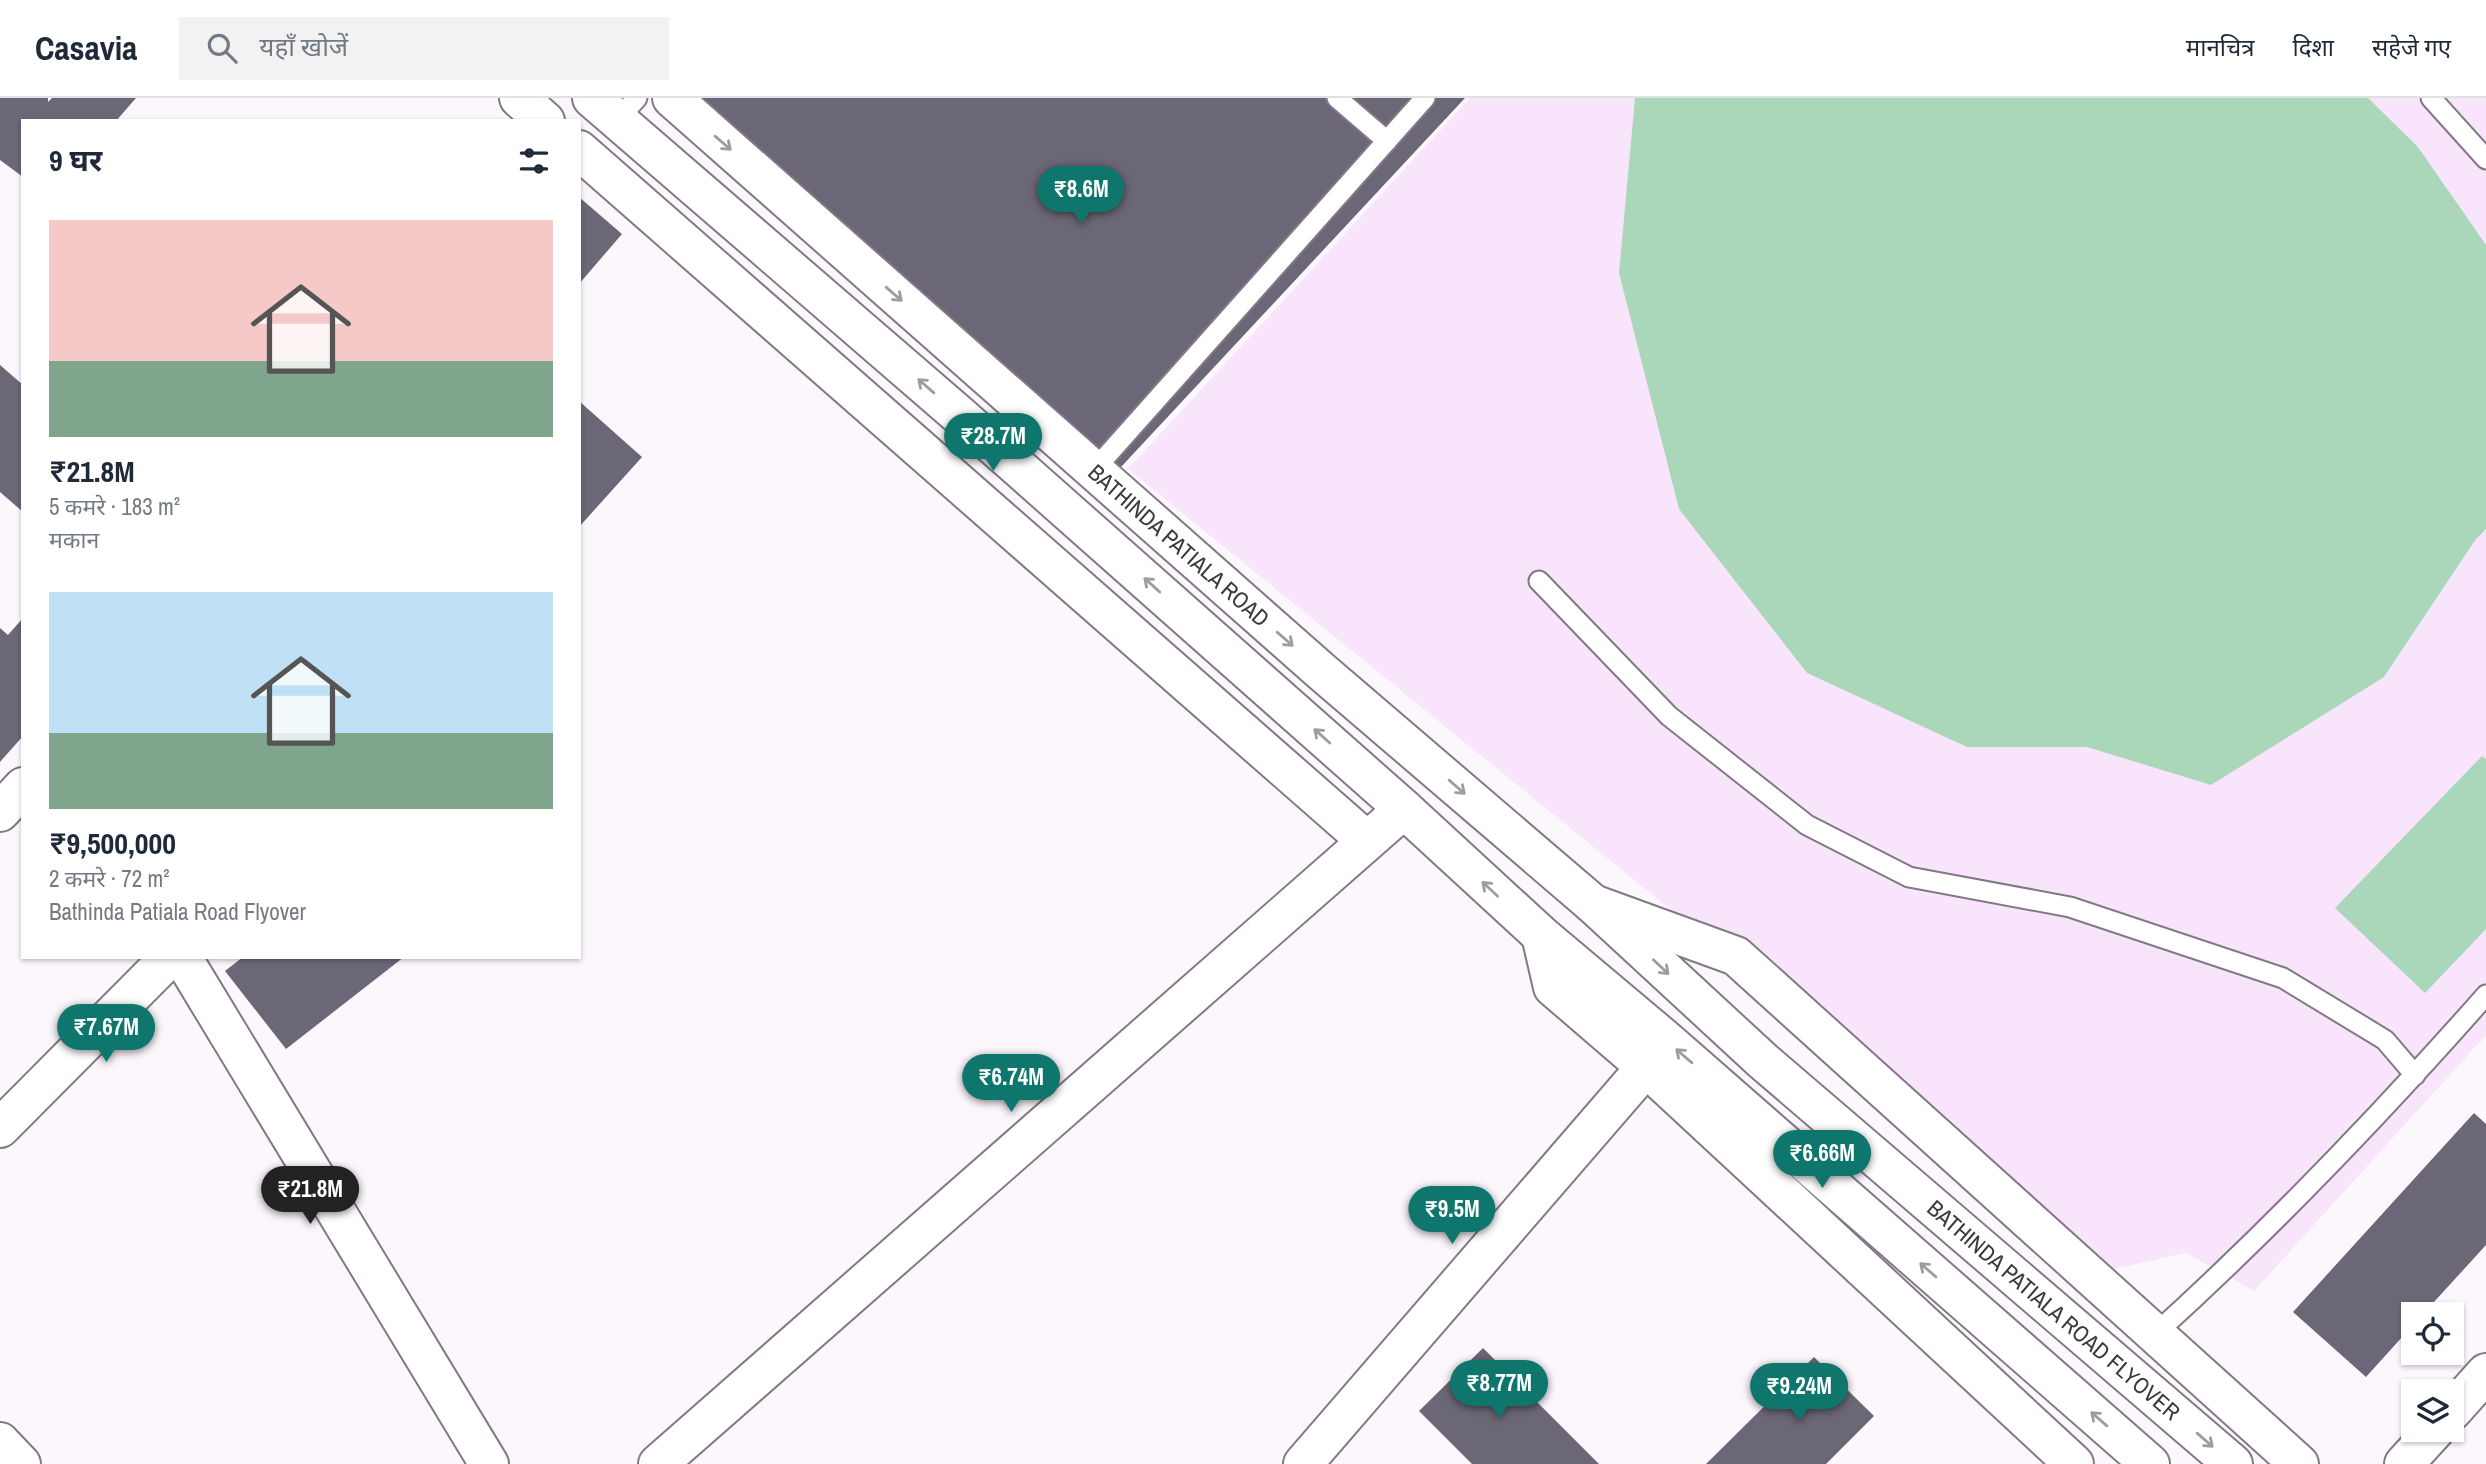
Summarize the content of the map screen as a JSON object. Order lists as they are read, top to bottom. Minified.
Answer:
{"streets":{"main road":["BATHINDA PATIALA ROAD","BATHINDA PATIALA ROAD FLYOVER"]},"crossings":[["BATHINDA PATIALA ROAD","BATHINDA PATIALA ROAD FLYOVER"]],"page":{"header":"Casavia","search":"यहाँ खोजें","nav":["मानचित्र","दिशा","सहेजे गए"],"heading":"9 घर","price":["₹8.6M","₹28.7M","₹7.67M","₹6.74M","₹6.66M","₹21.8M","₹9.5M","₹8.77M","₹9.24M"],"list":[{"name":"₹21.8M","note":"5 कमरे · 183 m² · मकान"},{"name":"₹9,500,000","note":"2 कमरे · 72 m² · Bathinda Patiala Road Flyover"}]}}
